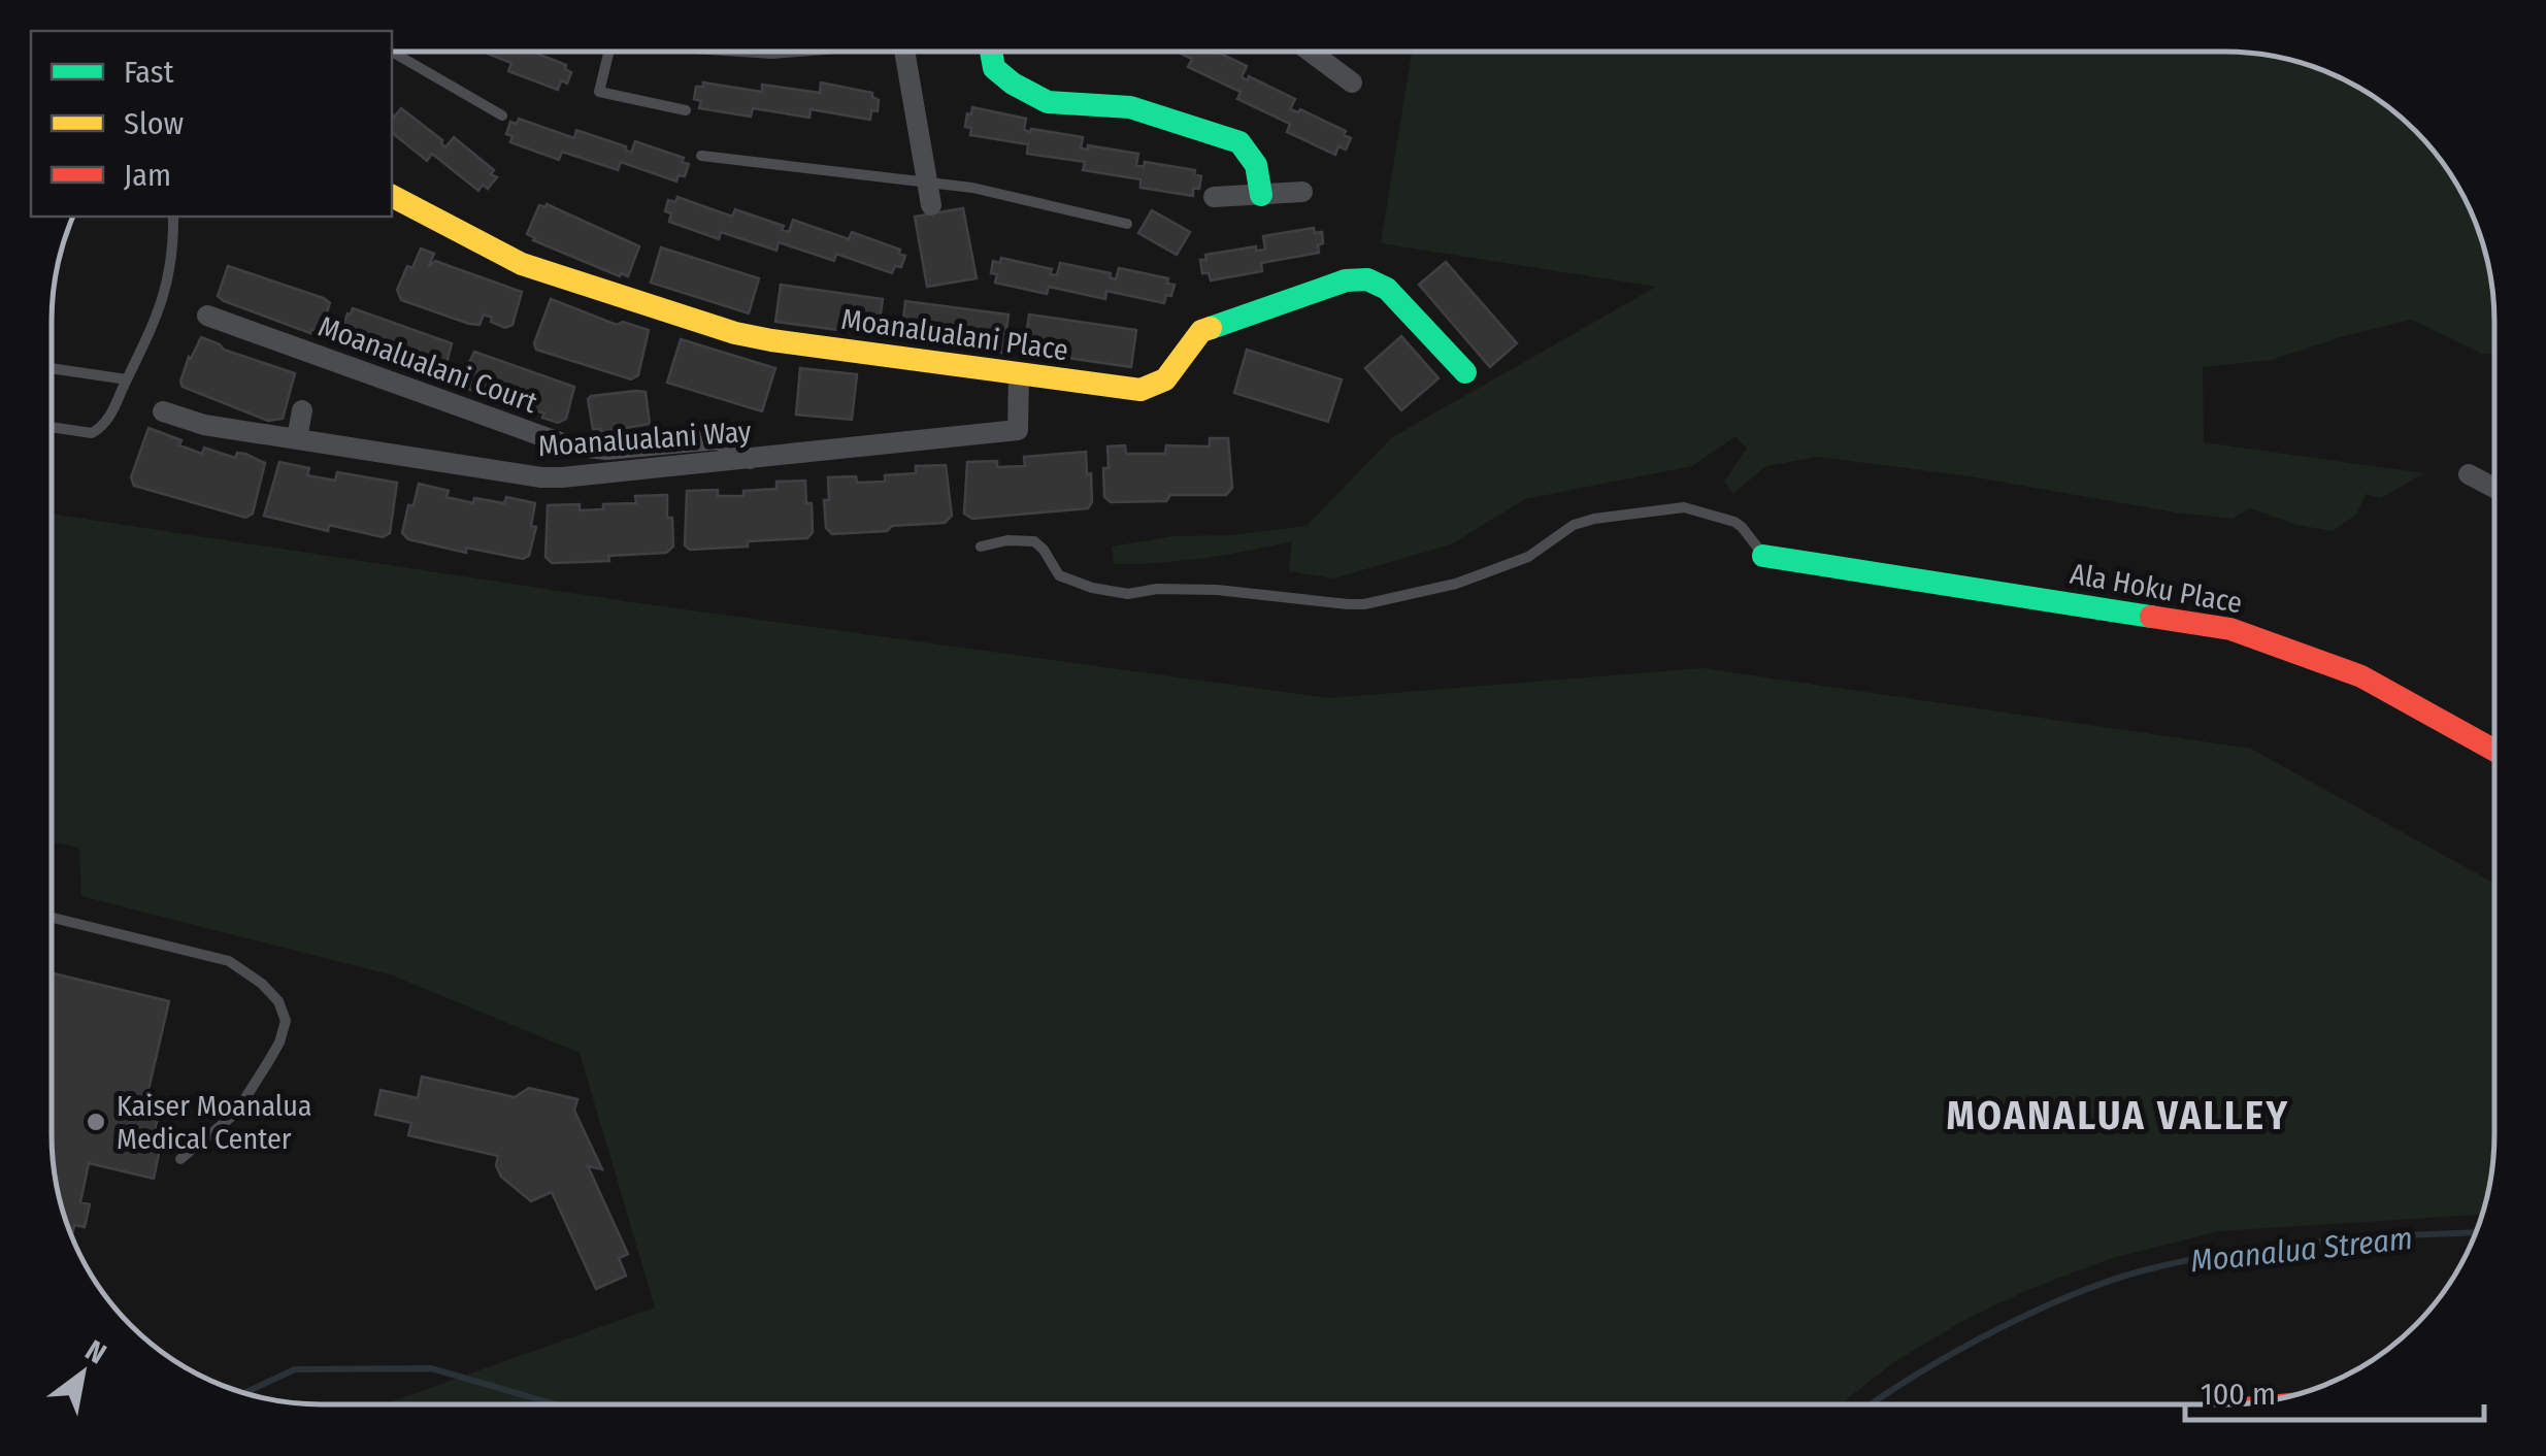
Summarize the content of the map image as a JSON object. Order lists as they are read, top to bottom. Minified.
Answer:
{"streets":{"street":["Moanalualani Place","Moanalualani Court","Moanalualani Way","Ala Hoku Place"]},"crossings":[["Moanalualani Place","Moanalualani Way"],["Moanalualani Court","Moanalualani Way"]],"districts":["MOANALUA VALLEY"],"water":["Moanalua Stream"],"places":["Kaiser Moanalua Medical Center"],"legend":["Fast","Slow","Jam"],"scale_bar":"100 m","north":"top right"}
